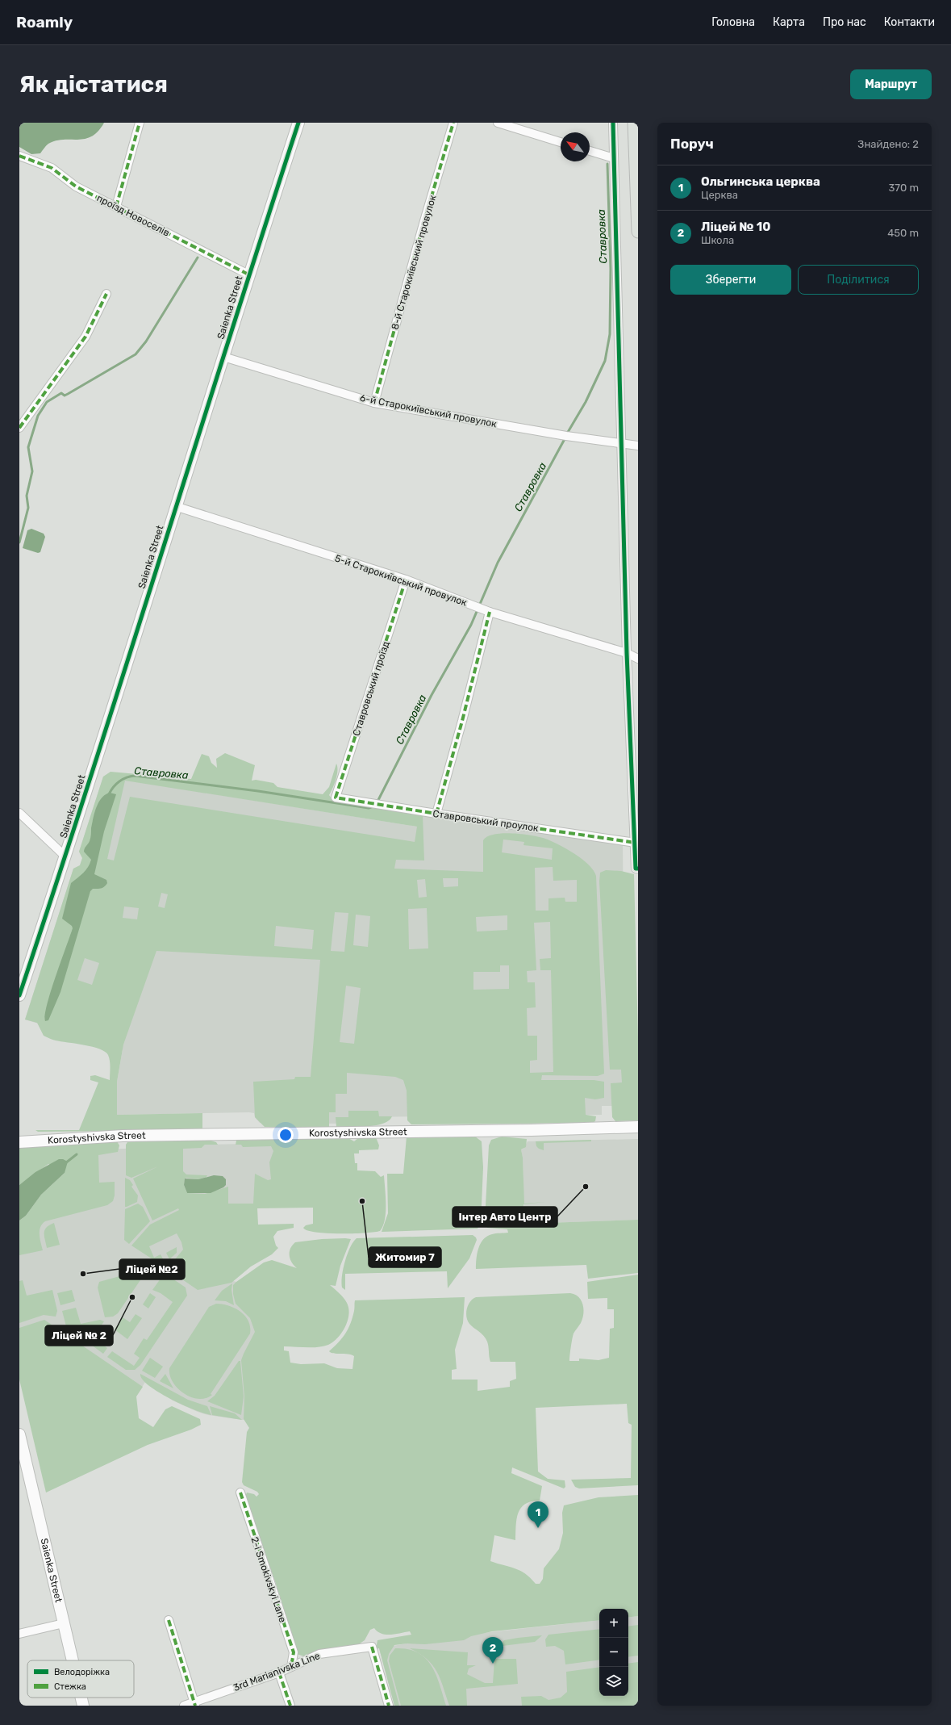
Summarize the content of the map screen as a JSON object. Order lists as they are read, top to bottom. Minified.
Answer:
{"streets":{"street":["проїзд Новоселів","8-й Старокиївський провулок","Saienka Street","6-й Старокиївський провулок","5-й Старокиївський провулок","Ставровський проїзд","Ставровський проулок","Korostyshivska Street","2-i Smokivskyi Lane","3rd Marianivska Line"]},"crossings":[["проїзд Новоселів","Saienka Street"],["8-й Старокиївський провулок","6-й Старокиївський провулок"],["Saienka Street","6-й Старокиївський провулок"],["Saienka Street","5-й Старокиївський провулок"],["5-й Старокиївський провулок","Ставровський проїзд"],["Ставровський проїзд","Ставровський проулок"],["2-i Smokivskyi Lane","3rd Marianivska Line"]],"water":["Ставровка"],"places":["Інтер Авто Центр","Житомир 7","Ліцей №2","Ліцей № 2"],"legend":["Велодоріжка","Стежка"],"north":"top left","page":{"header":"Roamly","nav":["Головна","Карта","Про нас","Контакти"],"buttons":["Маршрут",["Зберегти","Поділитися"]],"title":"Як дістатися","heading":["Поруч","Знайдено: 2"],"list":[{"mark":"1","name":"Ольгинська церква","note":"Церква","value":"370 m"},{"mark":"2","name":"Ліцей № 10","note":"Школа","value":"450 m"}],"pins":["1","2"],"map_buttons":["+","−"]}}
